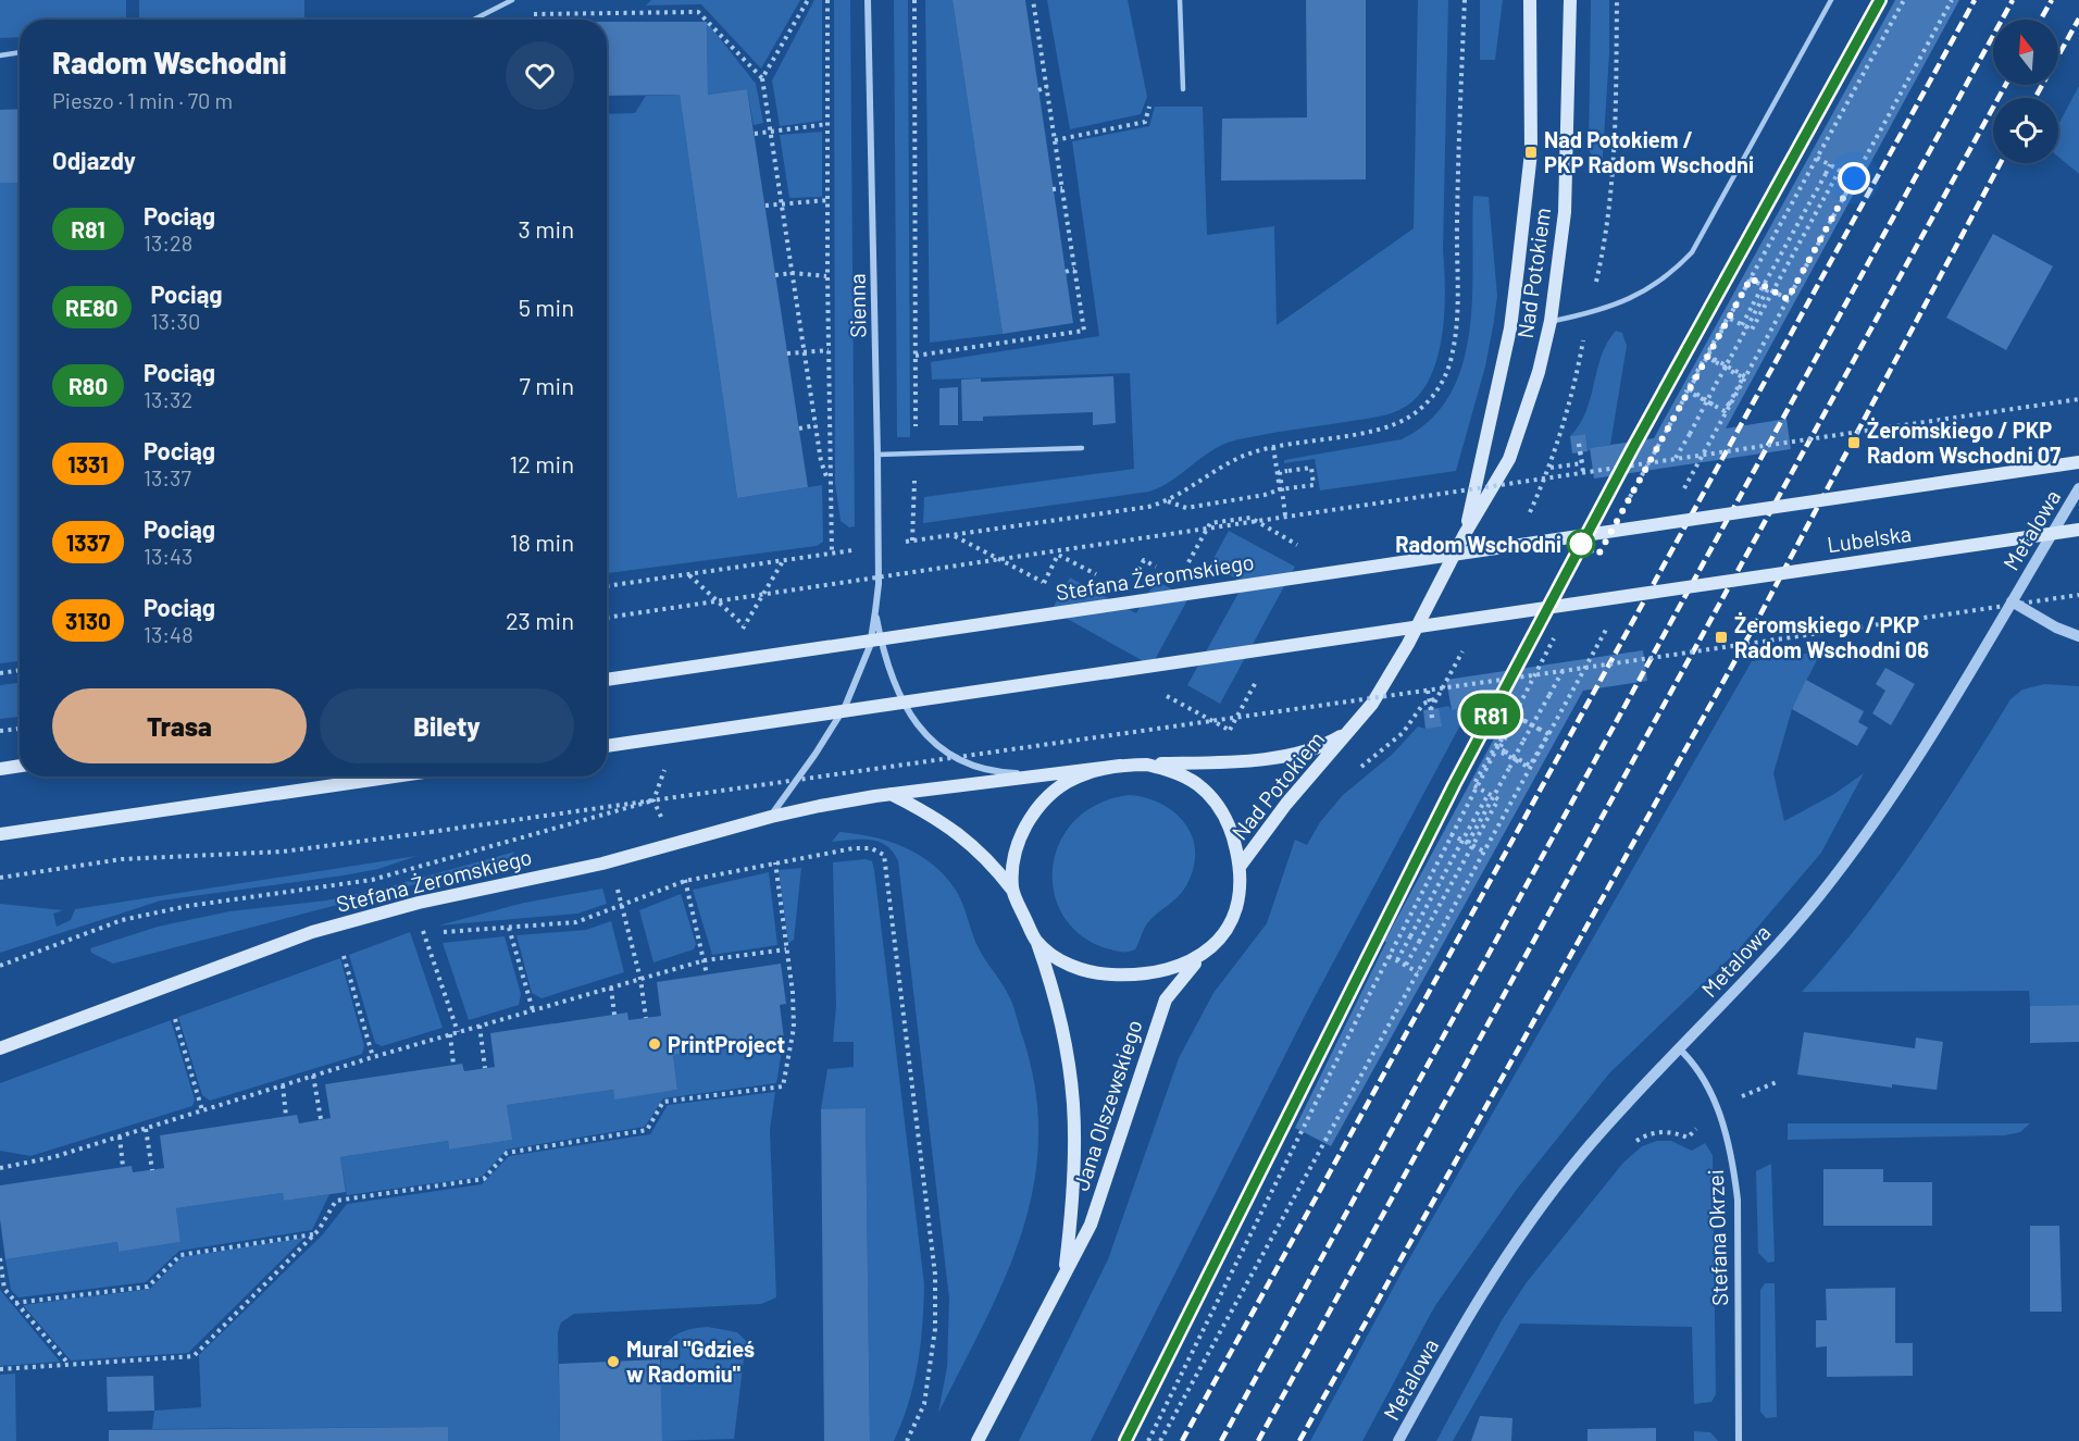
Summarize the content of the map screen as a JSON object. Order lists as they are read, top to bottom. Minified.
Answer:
{"streets":{"main road":["Nad Potokiem","Lubelska","Stefana Żeromskiego","Jana Olszewskiego"],"street":["Sienna","Metalowa","Stefana Okrzei"]},"crossings":[["Nad Potokiem","Stefana Żeromskiego"],["Nad Potokiem","Jana Olszewskiego"],["Sienna","Stefana Żeromskiego"],["Metalowa","Stefana Okrzei"],["Stefana Żeromskiego","Jana Olszewskiego"]],"places":{"transit":["Nad Potokiem / PKP Radom Wschodni","Żeromskiego / PKP Radom Wschodni 07","Żeromskiego / PKP Radom Wschodni 06"],"other":["Radom Wschodni","PrintProject","Mural \"Gdzieś w Radomiu\""]},"north":"top","page":{"on_map":"R81","heading":[["Radom Wschodni","Pieszo · 1 min · 70 m"],"Odjazdy"],"list":[{"mark":"R81","name":"Pociąg","note":"13:28","value":"3 min"},{"mark":"RE80","name":"Pociąg","note":"13:30","value":"5 min"},{"mark":"R80","name":"Pociąg","note":"13:32","value":"7 min"},{"mark":"1331","name":"Pociąg","note":"13:37","value":"12 min"},{"mark":"1337","name":"Pociąg","note":"13:43","value":"18 min"},{"mark":"3130","name":"Pociąg","note":"13:48","value":"23 min"}],"buttons":["Trasa","Bilety"]}}
